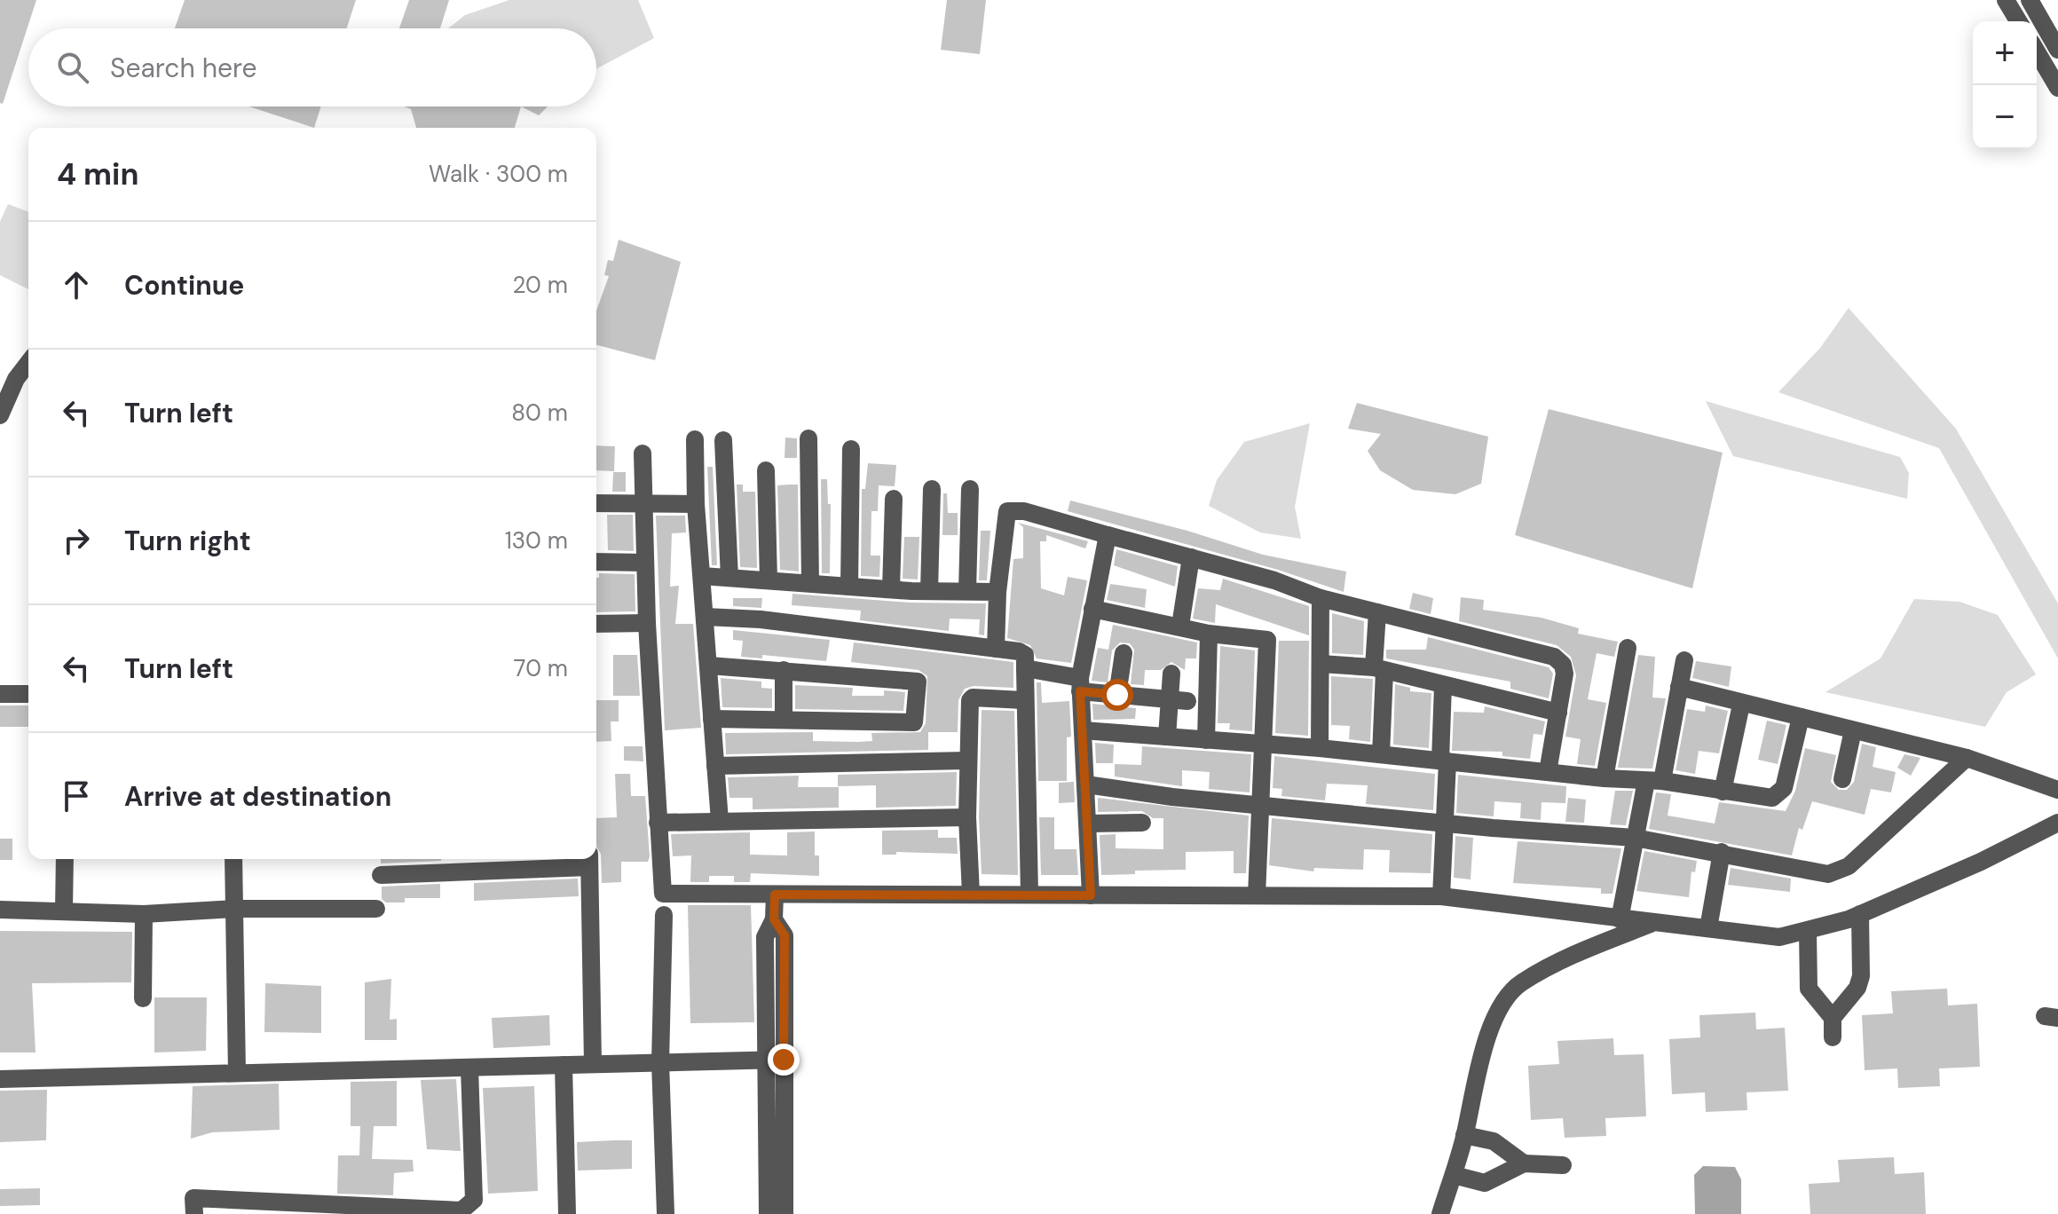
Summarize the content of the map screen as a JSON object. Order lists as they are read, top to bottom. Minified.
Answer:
{"page":{"map_buttons":["+","−"],"search":"Search here","heading":["4 min","Walk · 300 m"],"list":[["Continue","20 m"],["Turn left","80 m"],["Turn right","130 m"],["Turn left","70 m"],"Arrive at destination"]}}
